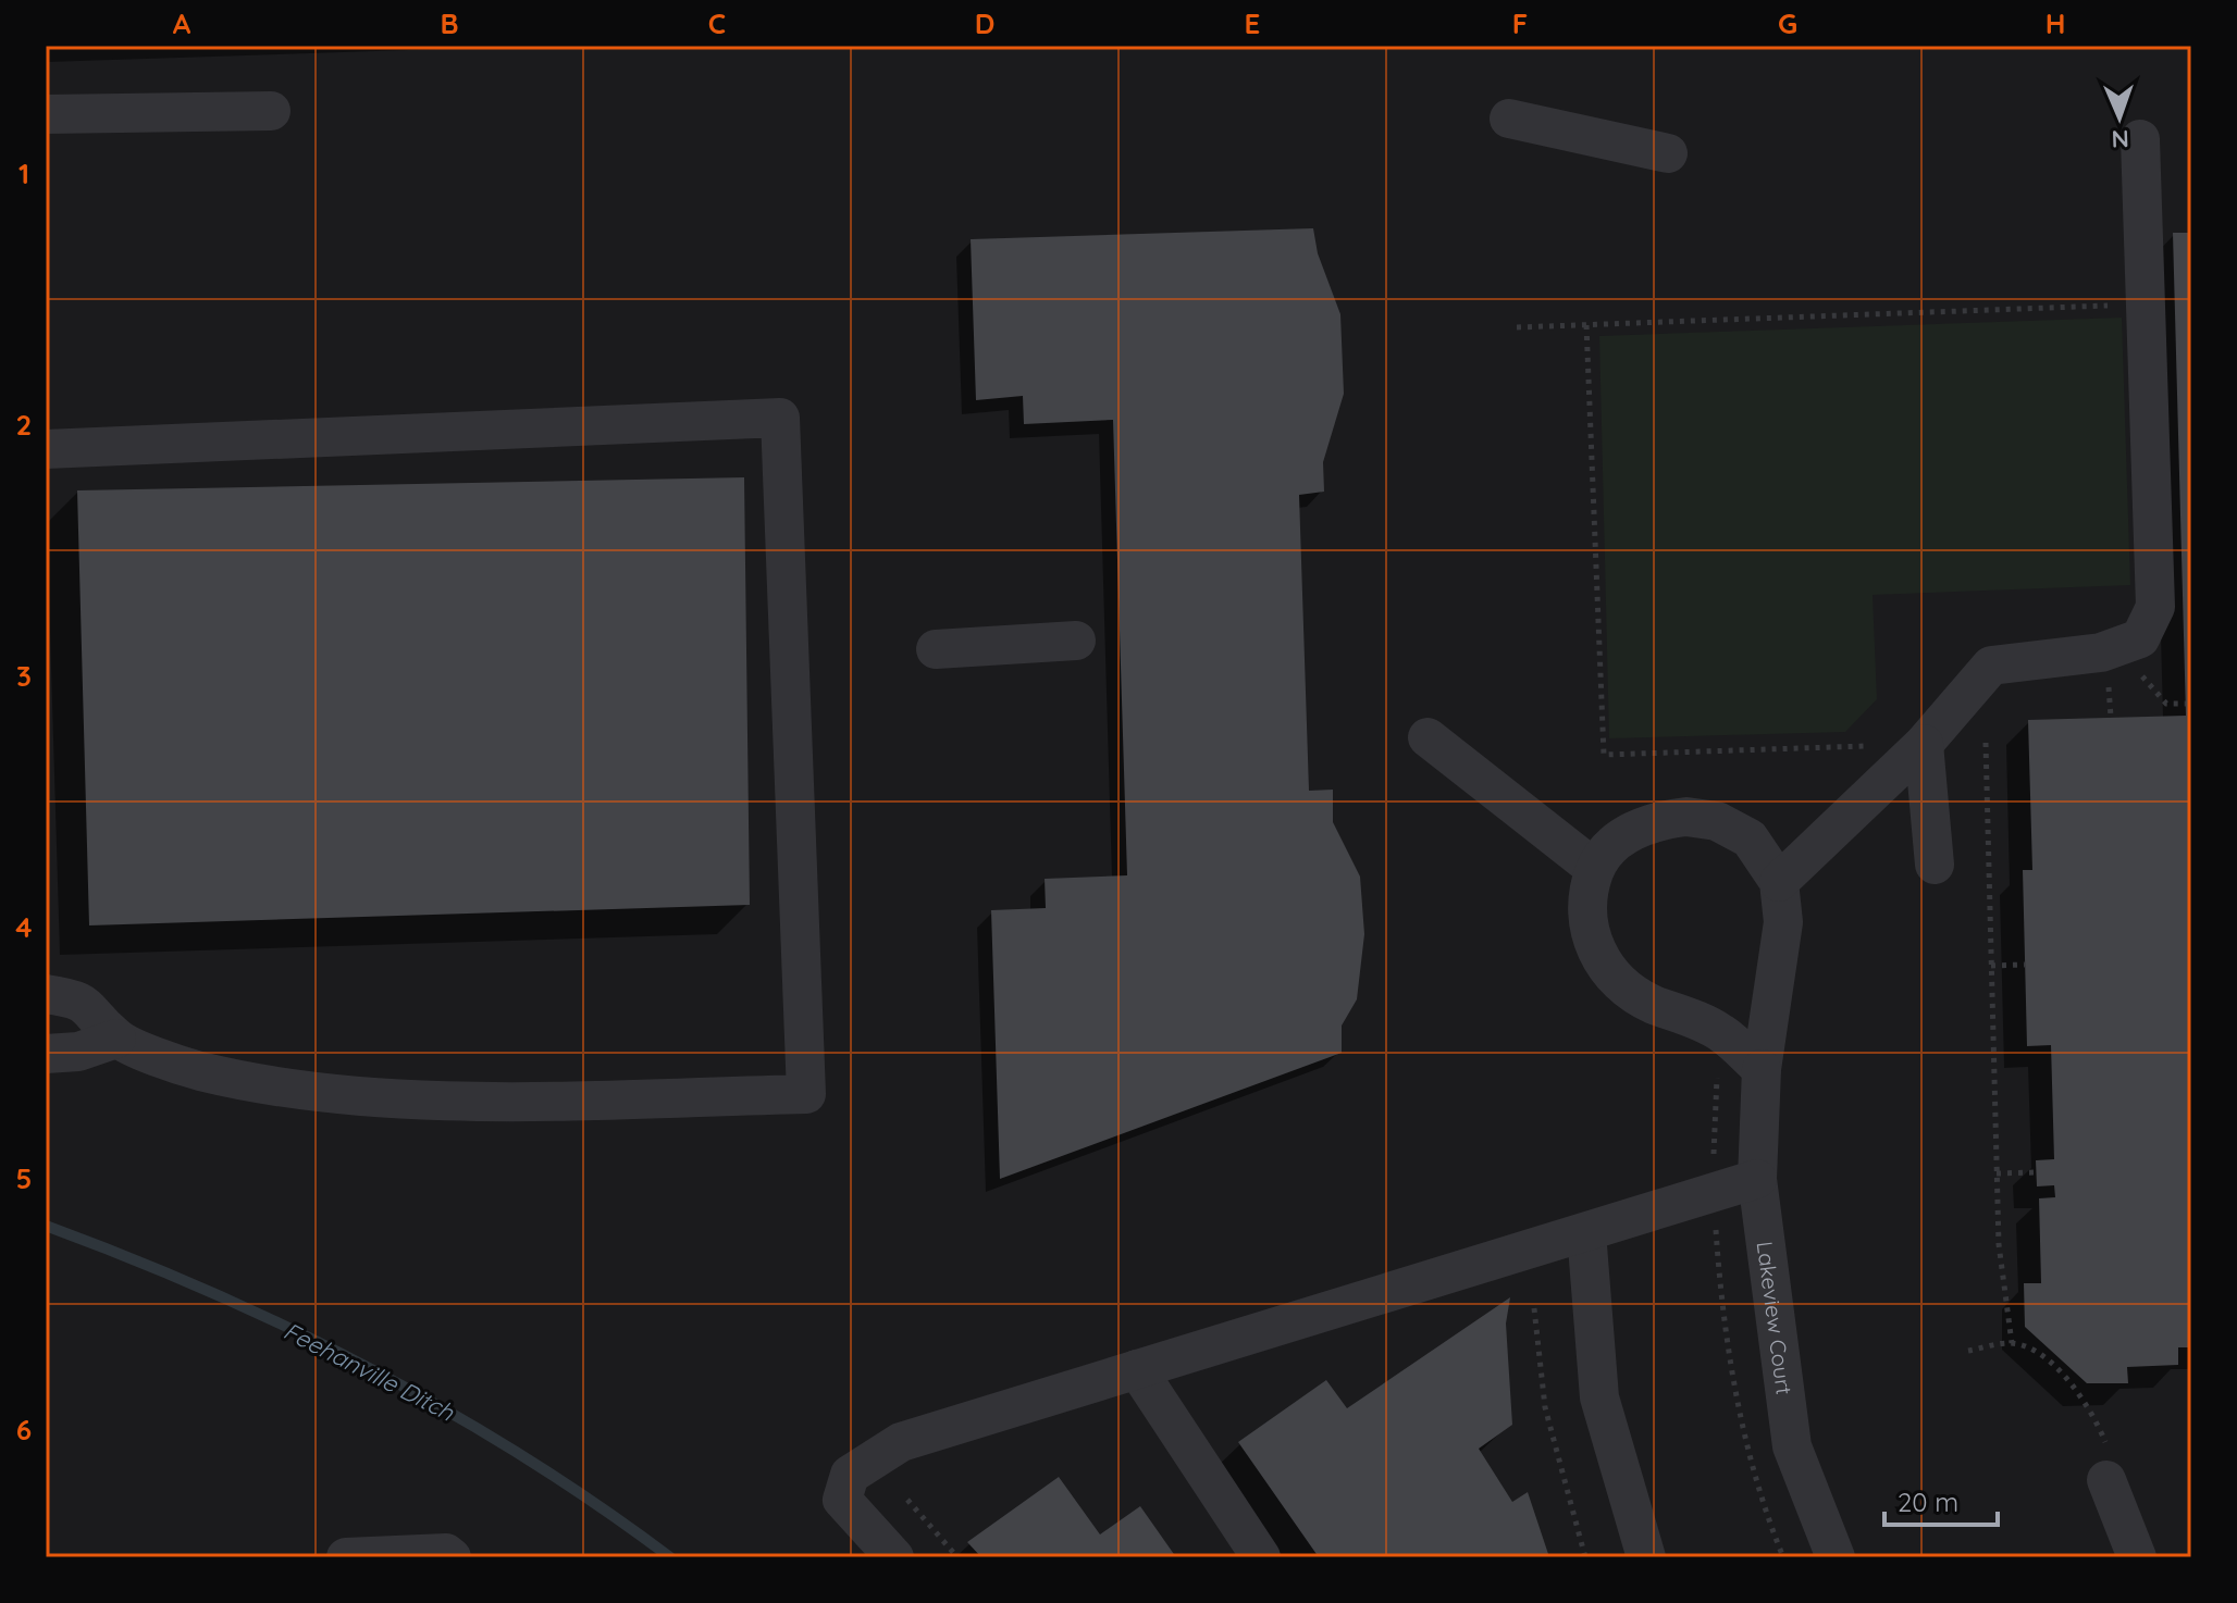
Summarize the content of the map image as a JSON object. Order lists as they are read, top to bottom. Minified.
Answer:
{"streets":{"street":["Lakeview Court"]},"water":["Feehanville Ditch"],"scale_bar":"20 m","north":"bottom","grid":{"columns":["A","B","C","D","E","F","G","H"],"rows":["1","2","3","4","5","6"]}}
